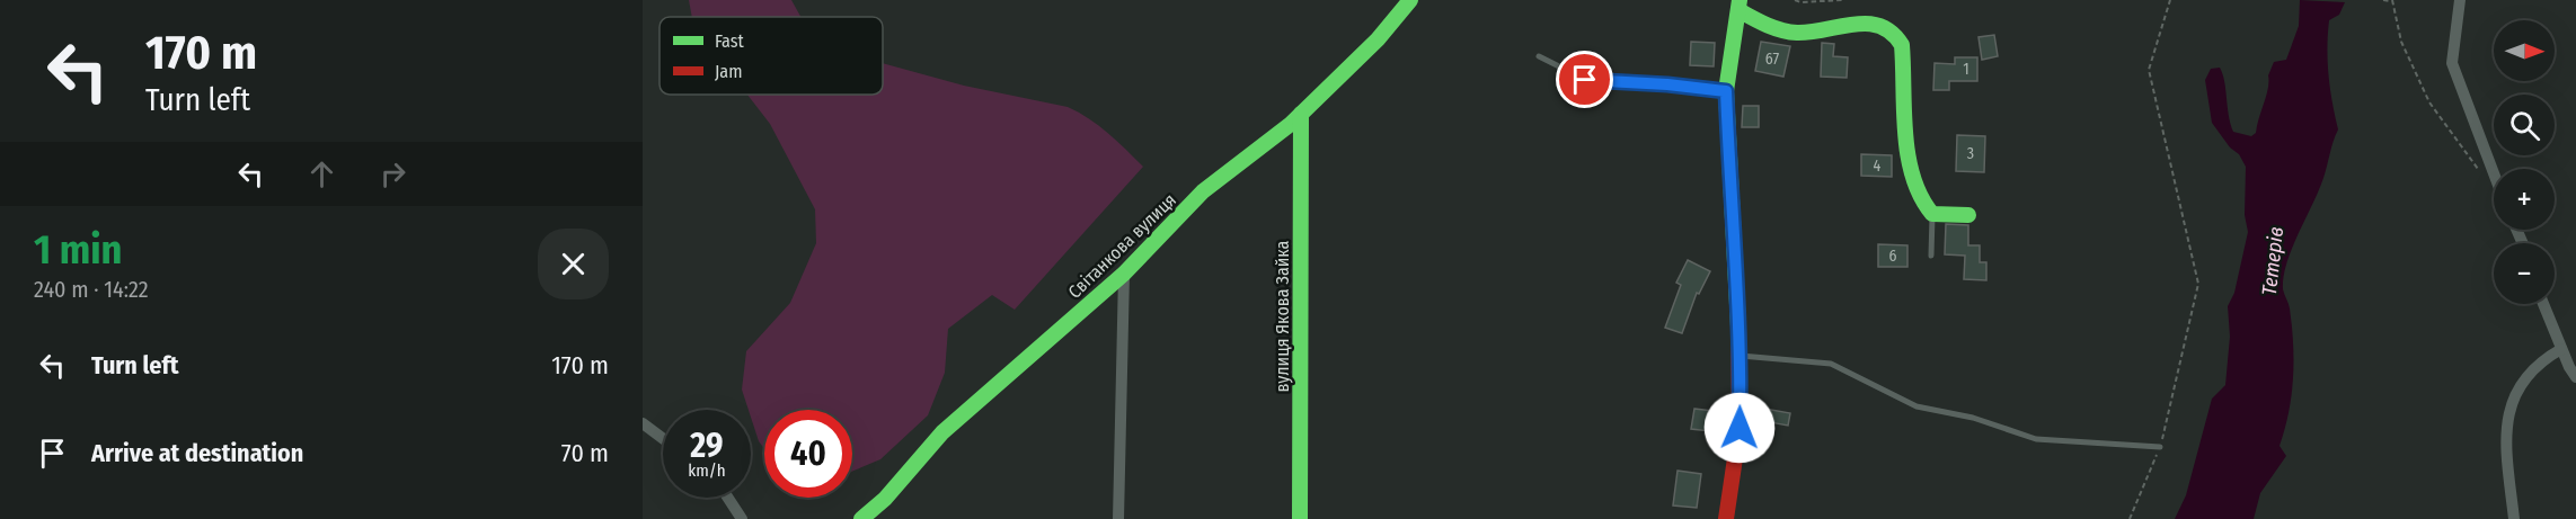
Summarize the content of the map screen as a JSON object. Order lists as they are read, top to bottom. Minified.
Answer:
{"streets":{"street":["Світанкова вулиця","вулиця Якова Зайка"]},"crossings":[["Світанкова вулиця","вулиця Якова Зайка"]],"water":["Тетерів"],"house_numbers":["67","1","3","4","6"],"legend":["Fast","Jam"],"north":"right","page":{"turn":["170 m","Turn left"],"map_buttons":["+","−"],"heading":["1 min","240 m · 14:22"],"list":[{"name":"Turn left","value":"170 m"},{"name":"Arrive at destination","value":"70 m"}],"speed":"29 km/h","limit":"40"}}
